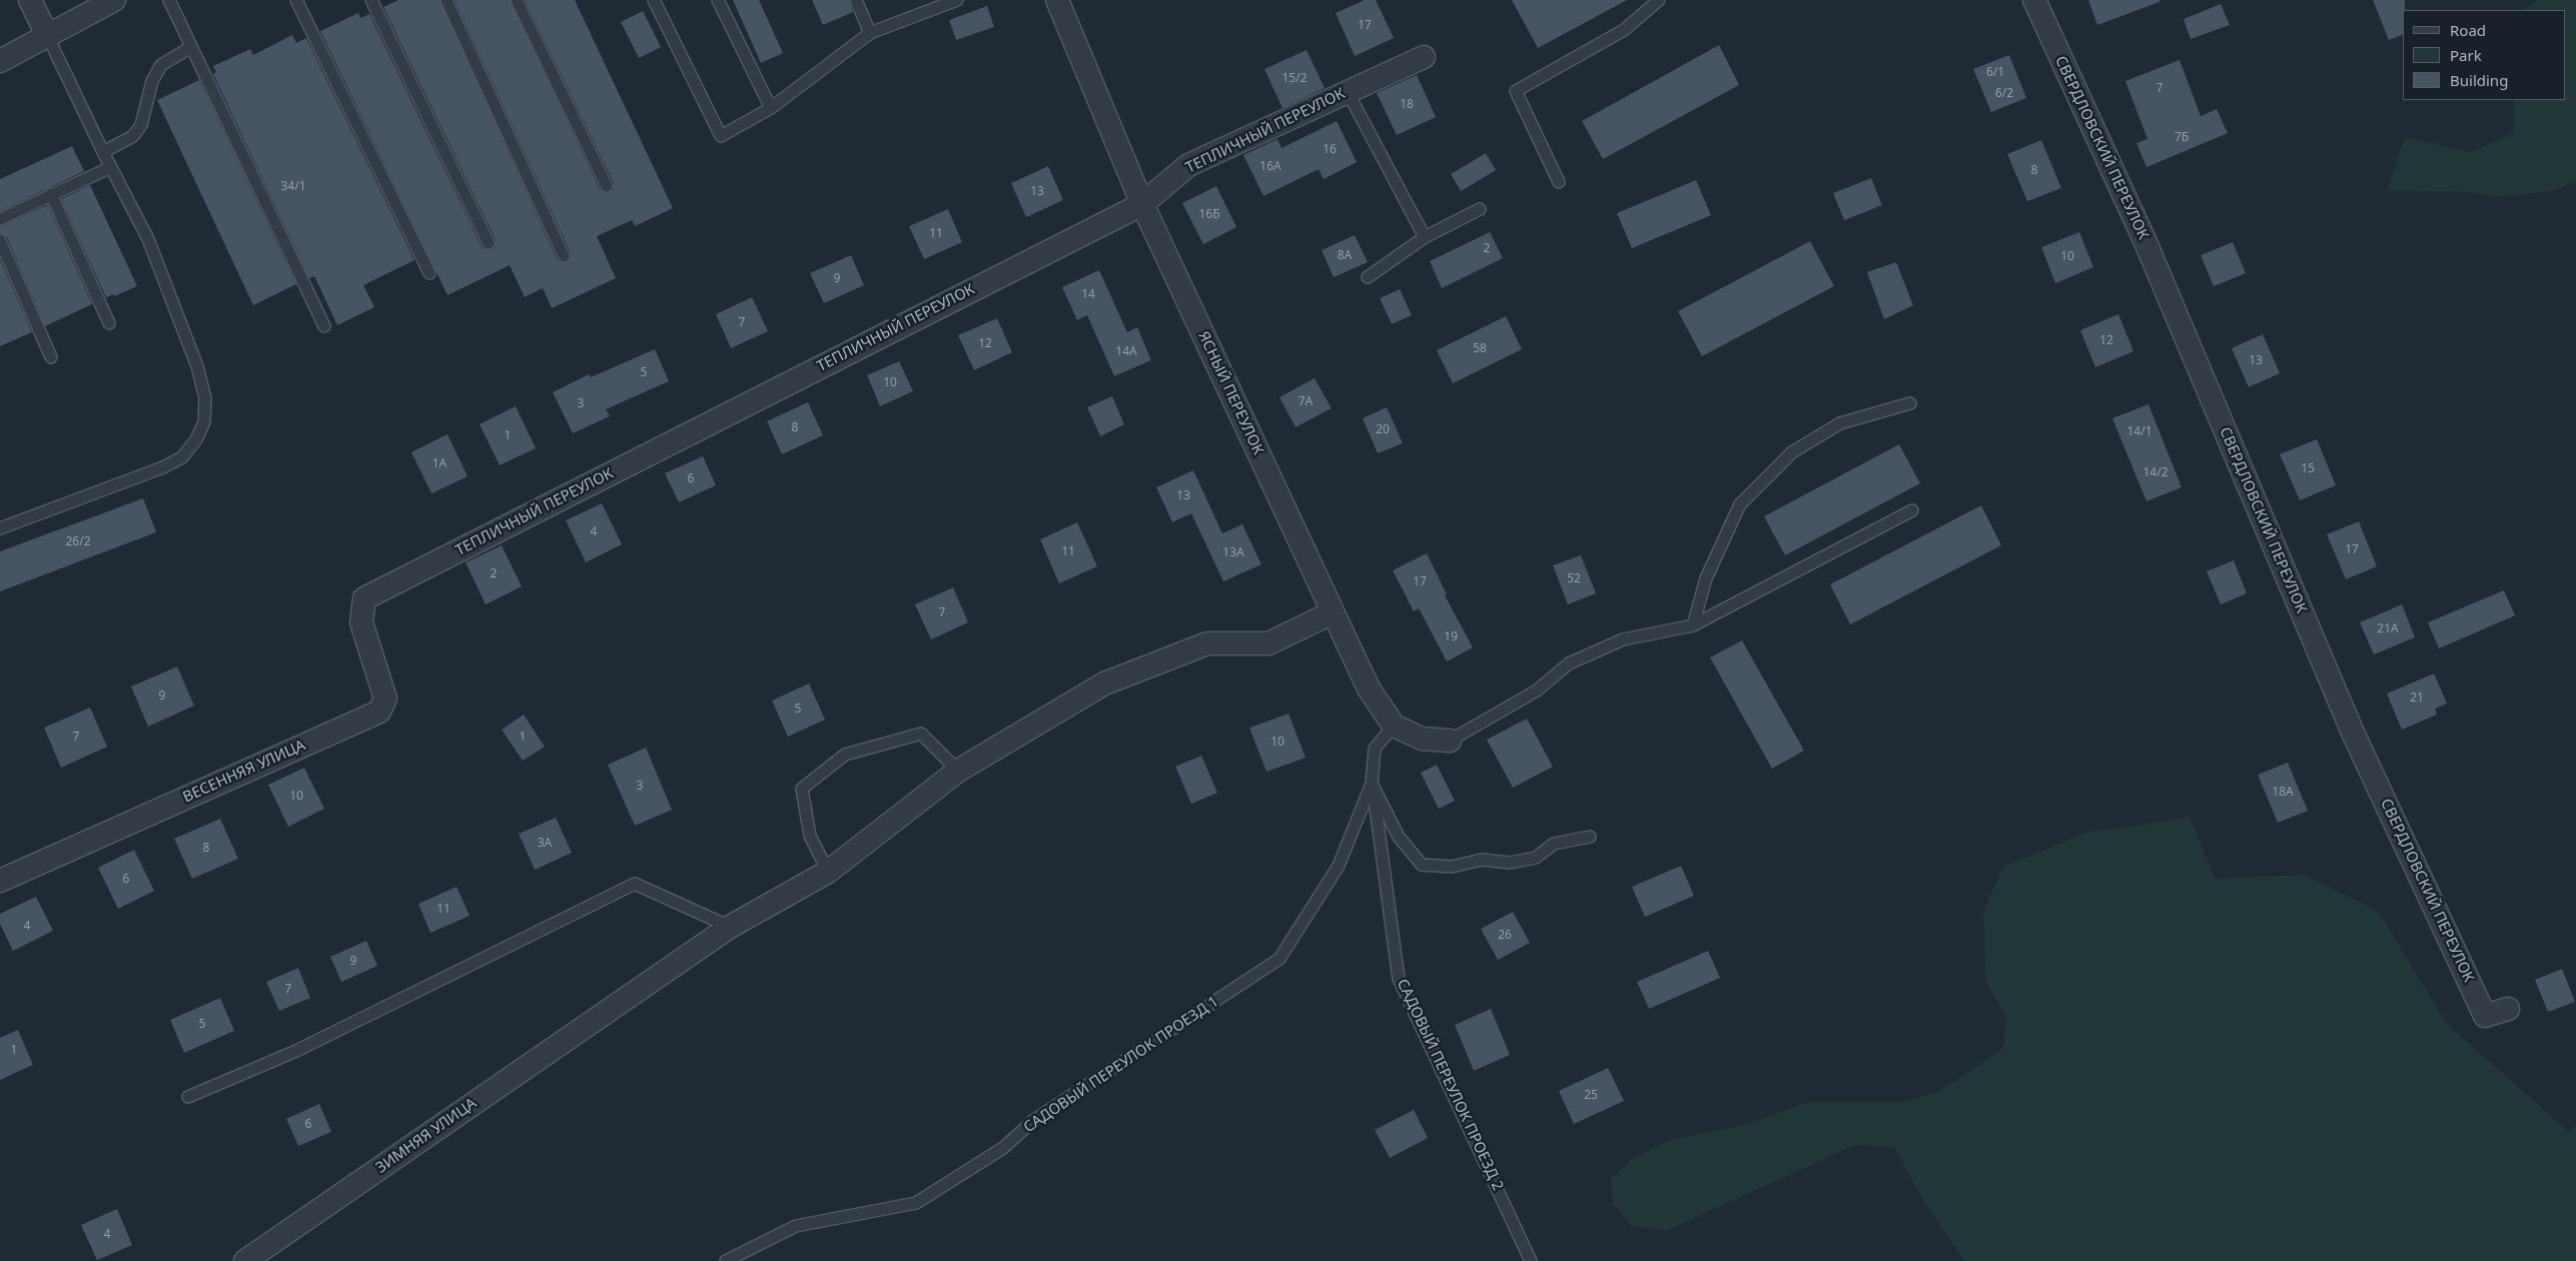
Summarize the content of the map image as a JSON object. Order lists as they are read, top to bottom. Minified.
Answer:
{"streets":{"street":["ТЕПЛИЧНЫЙ ПЕРЕУЛОК","СВЕРДЛОВСКИЙ ПЕРЕУЛОК","ЯСНЫЙ ПЕРЕУЛОК","ВЕСЕННЯЯ УЛИЦА","ЗИМНЯЯ УЛИЦА"],"lane":["САДОВЫЙ ПЕРЕУЛОК ПРОЕЗД 1","САДОВЫЙ ПЕРЕУЛОК ПРОЕЗД 2"]},"crossings":[["ТЕПЛИЧНЫЙ ПЕРЕУЛОК","ЯСНЫЙ ПЕРЕУЛОК"],["ТЕПЛИЧНЫЙ ПЕРЕУЛОК","ВЕСЕННЯЯ УЛИЦА"],["ЯСНЫЙ ПЕРЕУЛОК","ЗИМНЯЯ УЛИЦА"],["САДОВЫЙ ПЕРЕУЛОК ПРОЕЗД 1","САДОВЫЙ ПЕРЕУЛОК ПРОЕЗД 2"]],"house_numbers":["17","6/1","15/2","7","6/2","18","7Б","16","16А","8","34/1","13","16Б","11","2","8А","10","9","14","7","12","12","58","14А","13","5","10","7А","3","8","20","14/1","1","1А","15","14/2","6","13","4","26/2","17","11","13А","2","52","17","7","21А","19","9","21","5","7","1","10","3","18А","10","3А","8","6","11","4","26","9","7","5","1","25","6","4"],"legend":["Road","Park","Building"]}
